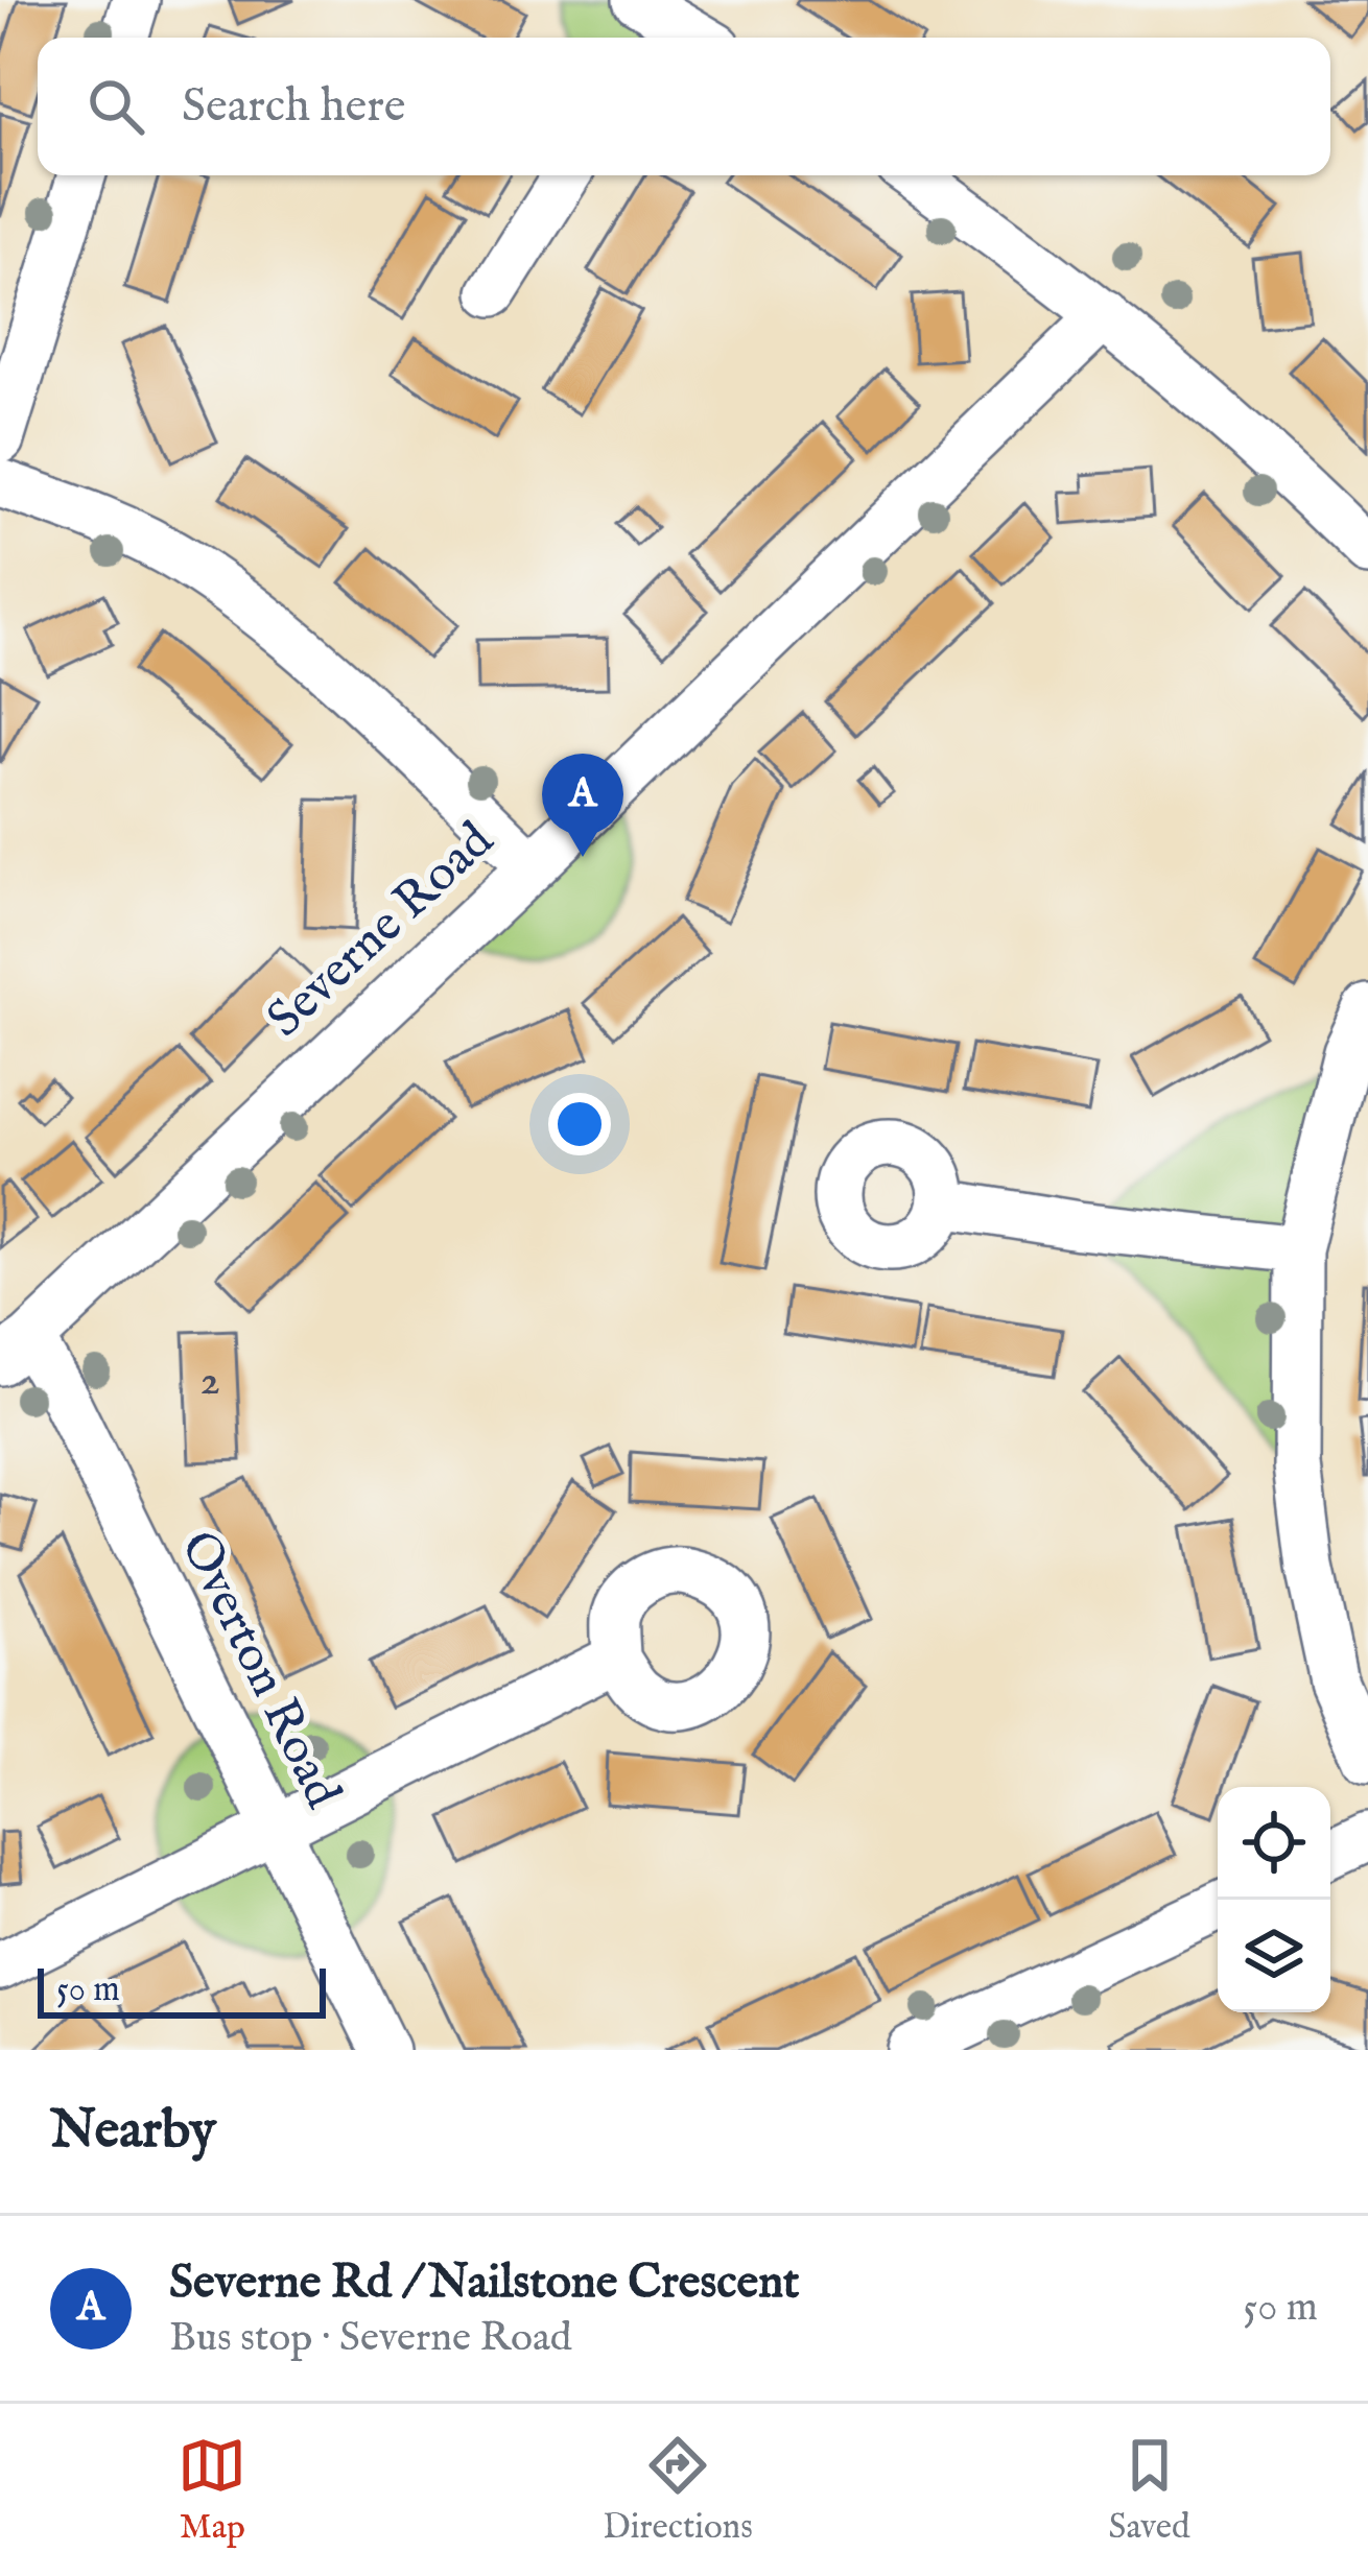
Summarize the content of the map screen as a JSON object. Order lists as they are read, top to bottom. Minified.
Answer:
{"streets":{"street":["Severne Road","Overton Road"]},"crossings":[["Severne Road","Overton Road"]],"house_numbers":["2"],"scale_bar":"50 m","page":{"search":"Search here","pins":"A","scale":"50 m","heading":"Nearby","list":[{"mark":"A","name":"Severne Rd / Nailstone Crescent","note":"Bus stop · Severne Road","value":"50 m"}],"nav":["Map","Directions","Saved"]}}
